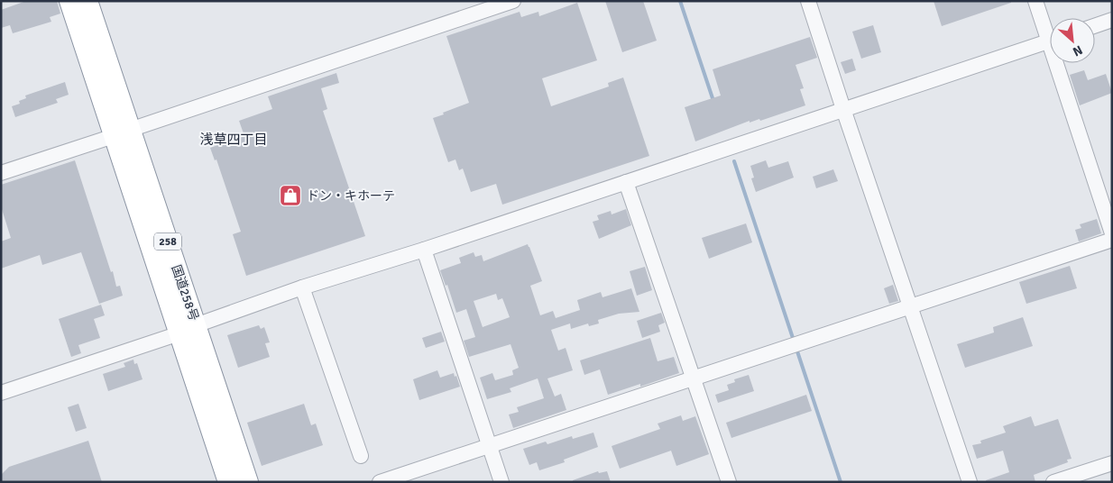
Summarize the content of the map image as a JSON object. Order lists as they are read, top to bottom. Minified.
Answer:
{"streets":{"highway":["258","国道258号"]},"districts":["浅草四丁目"],"places":{"shop":["ドン・キホーテ"]},"north":"bottom right"}
